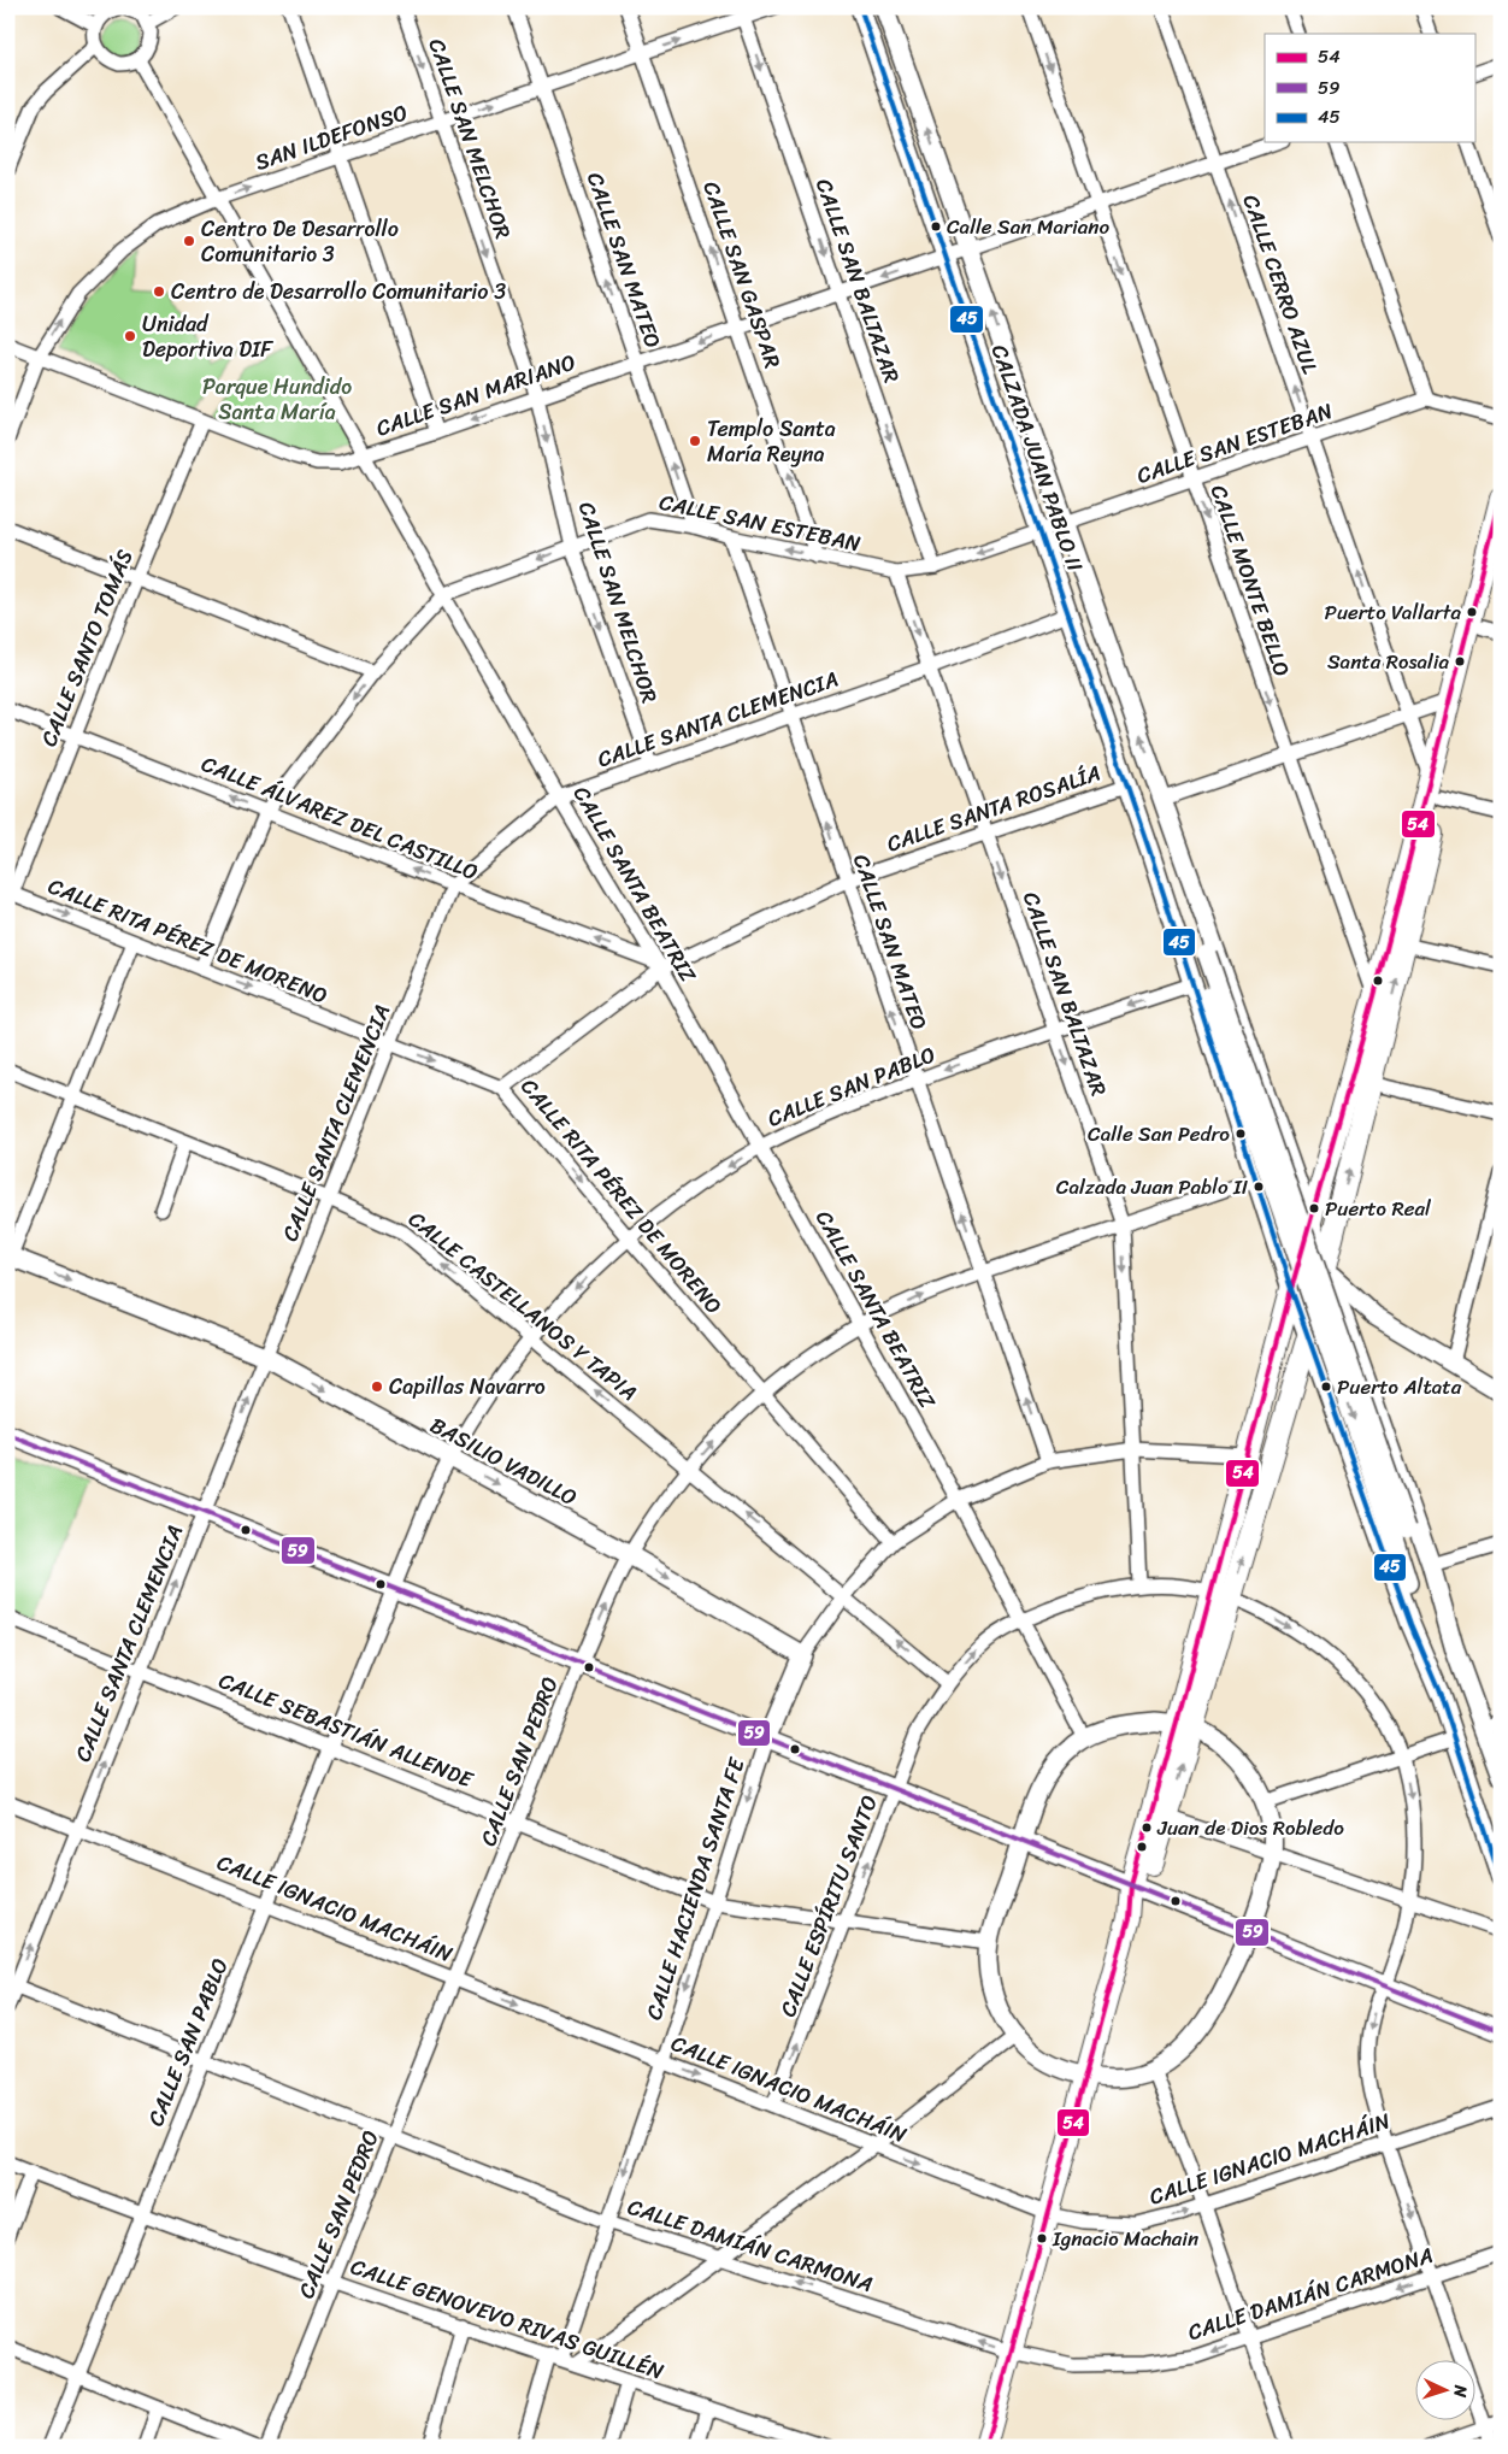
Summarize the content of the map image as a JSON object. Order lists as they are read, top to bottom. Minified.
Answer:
{"streets":{"street":["SAN ILDEFONSO","CALLE SAN MELCHOR","CALLE SAN MATEO","CALLE SAN GASPAR","CALLE SAN BALTAZAR","CALLE CERRO AZUL","CALLE SAN MARIANO","CALLE SAN ESTEBAN","CALZADA JUAN PABLO II","CALLE MONTE BELLO","CALLE SANTO TOMÁS","CALLE SANTA CLEMENCIA","CALLE SANTA ROSALÍA","CALLE ÁLVAREZ DEL CASTILLO","CALLE SANTA BEATRIZ","CALLE RITA PÉREZ DE MORENO","CALLE SAN PABLO","CALLE CASTELLANOS Y TAPIA","BASILIO VADILLO","CALLE SEBASTIÁN ALLENDE","CALLE SAN PEDRO","CALLE HACIENDA SANTA FE","CALLE ESPÍRITU SANTO","CALLE IGNACIO MACHÁIN","CALLE DAMIÁN CARMONA","CALLE GENOVEVO RIVAS GUILLÉN"]},"crossings":[["SAN ILDEFONSO","CALLE SAN MELCHOR"],["SAN ILDEFONSO","CALLE SAN MATEO"],["SAN ILDEFONSO","CALLE SAN GASPAR"],["SAN ILDEFONSO","CALLE SAN BALTAZAR"],["SAN ILDEFONSO","CALLE SAN MARIANO"],["SAN ILDEFONSO","CALLE SANTA BEATRIZ"],["CALLE SAN MELCHOR","CALLE SAN MARIANO"],["CALLE SAN MELCHOR","CALLE SAN ESTEBAN"],["CALLE SAN MELCHOR","CALLE SANTA CLEMENCIA"],["CALLE SAN MATEO","CALLE SAN MARIANO"],["CALLE SAN MATEO","CALLE SAN ESTEBAN"],["CALLE SAN MATEO","CALLE SANTA CLEMENCIA"],["CALLE SAN MATEO","CALLE SANTA ROSALÍA"],["CALLE SAN MATEO","CALLE SAN PABLO"],["CALLE SAN MATEO","CALLE SAN PEDRO"],["CALLE SAN MATEO","CALLE HACIENDA SANTA FE"],["CALLE SAN GASPAR","CALLE SAN MARIANO"],["CALLE SAN GASPAR","CALLE SAN ESTEBAN"],["CALLE SAN BALTAZAR","CALLE SAN MARIANO"],["CALLE SAN BALTAZAR","CALLE SAN ESTEBAN"],["CALLE SAN BALTAZAR","CALLE SANTA CLEMENCIA"],["CALLE SAN BALTAZAR","CALLE SANTA ROSALÍA"],["CALLE SAN BALTAZAR","CALLE SAN PABLO"],["CALLE SAN BALTAZAR","CALLE SAN PEDRO"],["CALLE SAN BALTAZAR","CALLE HACIENDA SANTA FE"],["CALLE SAN BALTAZAR","CALLE ESPÍRITU SANTO"],["CALLE CERRO AZUL","CALLE SAN MARIANO"],["CALLE CERRO AZUL","CALLE SAN ESTEBAN"],["CALLE SAN MARIANO","CALZADA JUAN PABLO II"],["CALLE SAN MARIANO","CALLE MONTE BELLO"],["CALLE SAN MARIANO","CALLE SANTO TOMÁS"],["CALLE SAN MARIANO","CALLE SANTA BEATRIZ"],["CALLE SAN ESTEBAN","CALZADA JUAN PABLO II"],["CALLE SAN ESTEBAN","CALLE MONTE BELLO"],["CALLE SAN ESTEBAN","CALLE ÁLVAREZ DEL CASTILLO"],["CALLE SAN ESTEBAN","CALLE SANTA BEATRIZ"],["CALLE SAN ESTEBAN","CALLE RITA PÉREZ DE MORENO"],["CALZADA JUAN PABLO II","CALLE SANTA CLEMENCIA"],["CALZADA JUAN PABLO II","CALLE SANTA ROSALÍA"],["CALZADA JUAN PABLO II","CALLE SAN PABLO"],["CALZADA JUAN PABLO II","CALLE SAN PEDRO"],["CALLE SANTO TOMÁS","CALLE ÁLVAREZ DEL CASTILLO"],["CALLE SANTO TOMÁS","CALLE RITA PÉREZ DE MORENO"],["CALLE SANTA CLEMENCIA","CALLE ÁLVAREZ DEL CASTILLO"],["CALLE SANTA CLEMENCIA","CALLE SANTA BEATRIZ"],["CALLE SANTA CLEMENCIA","CALLE RITA PÉREZ DE MORENO"],["CALLE SANTA CLEMENCIA","CALLE CASTELLANOS Y TAPIA"],["CALLE SANTA CLEMENCIA","BASILIO VADILLO"],["CALLE SANTA CLEMENCIA","CALLE SEBASTIÁN ALLENDE"],["CALLE SANTA CLEMENCIA","CALLE IGNACIO MACHÁIN"],["CALLE SANTA CLEMENCIA","CALLE DAMIÁN CARMONA"],["CALLE SANTA ROSALÍA","CALLE ÁLVAREZ DEL CASTILLO"],["CALLE SANTA ROSALÍA","CALLE SANTA BEATRIZ"],["CALLE SANTA ROSALÍA","CALLE RITA PÉREZ DE MORENO"],["CALLE ÁLVAREZ DEL CASTILLO","CALLE SANTA BEATRIZ"],["CALLE SANTA BEATRIZ","CALLE SAN PABLO"],["CALLE SANTA BEATRIZ","CALLE SAN PEDRO"],["CALLE SANTA BEATRIZ","CALLE HACIENDA SANTA FE"],["CALLE SANTA BEATRIZ","CALLE ESPÍRITU SANTO"],["CALLE RITA PÉREZ DE MORENO","CALLE SAN PABLO"],["CALLE RITA PÉREZ DE MORENO","CALLE SAN PEDRO"],["CALLE RITA PÉREZ DE MORENO","CALLE HACIENDA SANTA FE"],["CALLE SAN PABLO","CALLE CASTELLANOS Y TAPIA"],["CALLE SAN PABLO","BASILIO VADILLO"],["CALLE SAN PABLO","CALLE SEBASTIÁN ALLENDE"],["CALLE SAN PABLO","CALLE IGNACIO MACHÁIN"],["CALLE SAN PABLO","CALLE DAMIÁN CARMONA"],["CALLE SAN PABLO","CALLE GENOVEVO RIVAS GUILLÉN"],["CALLE CASTELLANOS Y TAPIA","CALLE SAN PEDRO"],["CALLE CASTELLANOS Y TAPIA","CALLE HACIENDA SANTA FE"],["CALLE CASTELLANOS Y TAPIA","CALLE ESPÍRITU SANTO"],["BASILIO VADILLO","CALLE SAN PEDRO"],["BASILIO VADILLO","CALLE HACIENDA SANTA FE"],["CALLE SEBASTIÁN ALLENDE","CALLE SAN PEDRO"],["CALLE SEBASTIÁN ALLENDE","CALLE HACIENDA SANTA FE"],["CALLE SEBASTIÁN ALLENDE","CALLE ESPÍRITU SANTO"],["CALLE SAN PEDRO","CALLE IGNACIO MACHÁIN"],["CALLE SAN PEDRO","CALLE DAMIÁN CARMONA"],["CALLE SAN PEDRO","CALLE GENOVEVO RIVAS GUILLÉN"],["CALLE HACIENDA SANTA FE","CALLE IGNACIO MACHÁIN"],["CALLE HACIENDA SANTA FE","CALLE DAMIÁN CARMONA"],["CALLE HACIENDA SANTA FE","CALLE GENOVEVO RIVAS GUILLÉN"],["CALLE ESPÍRITU SANTO","CALLE IGNACIO MACHÁIN"],["CALLE ESPÍRITU SANTO","CALLE DAMIÁN CARMONA"]],"one_way":["SAN ILDEFONSO","CALLE SAN MATEO","CALLE SAN GASPAR","CALLE SAN BALTAZAR","CALLE MONTE BELLO","CALLE SANTA CLEMENCIA","CALLE ÁLVAREZ DEL CASTILLO","CALLE RITA PÉREZ DE MORENO","CALLE CASTELLANOS Y TAPIA","CALLE HACIENDA SANTA FE","CALLE IGNACIO MACHÁIN","CALLE DAMIÁN CARMONA"],"parks":["Parque Hundido Santa María"],"places":["Calle San Mariano","Centro De Desarrollo Comunitario 3","Centro de Desarrollo Comunitario 3","Unidad Deportiva DIF","Templo Santa María Reyna","Puerto Vallarta","Santa Rosalia","Calle San Pedro","Calzada Juan Pablo II","Puerto Real","Capillas Navarro","Puerto Altata","Juan de Dios Robledo","Ignacio Machain"],"lines":["transit line 45","transit line 54","transit line 59"],"legend":["54","59","45"],"north":"right"}
